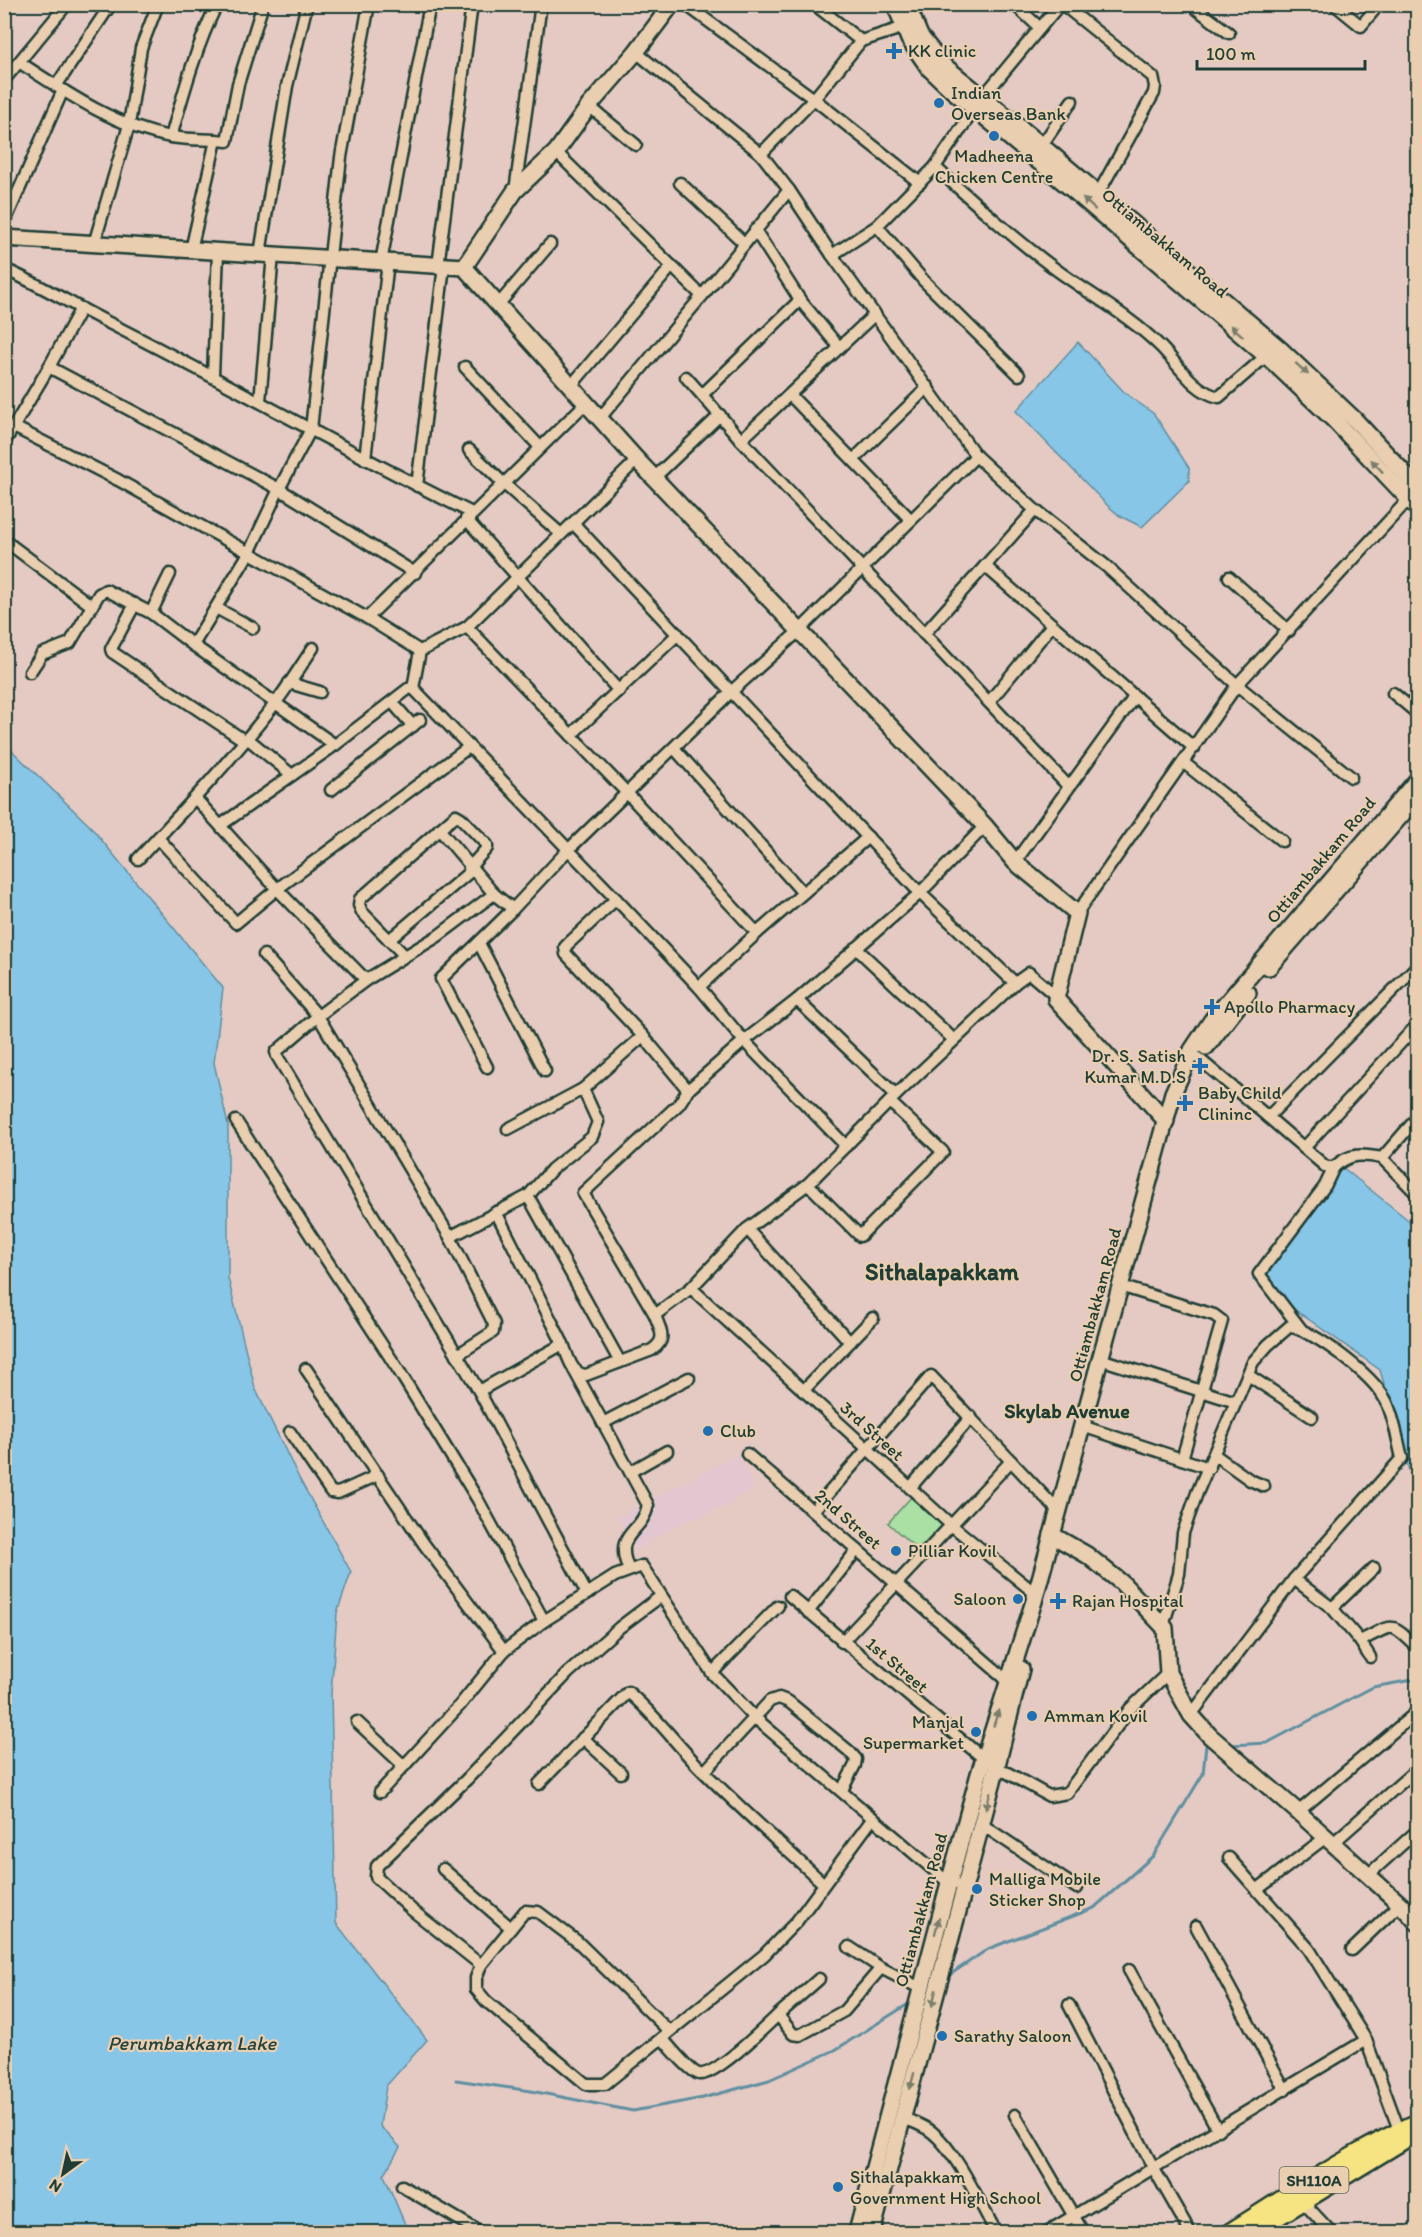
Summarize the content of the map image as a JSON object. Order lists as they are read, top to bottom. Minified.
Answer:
{"streets":{"main road":["SH110A"],"street":["Ottiambakkam Road","3rd Street","2nd Street","1st Street"]},"crossings":[["Ottiambakkam Road","3rd Street"],["Ottiambakkam Road","2nd Street"],["Ottiambakkam Road","1st Street"]],"districts":["Sithalapakkam","Skylab Avenue"],"water":["Perumbakkam Lake"],"places":{"health":["KK clinic","Apollo Pharmacy","Dr. S. Satish Kumar M.D.S","Baby Child Clininc","Rajan Hospital"],"other":["Indian Overseas Bank","Madheena Chicken Centre","Club","Pilliar Kovil","Saloon","Amman Kovil","Manjal Supermarket","Malliga Mobile Sticker Shop","Sarathy Saloon","Sithalapakkam Government High School"]},"scale_bar":"100 m","north":"bottom left"}
